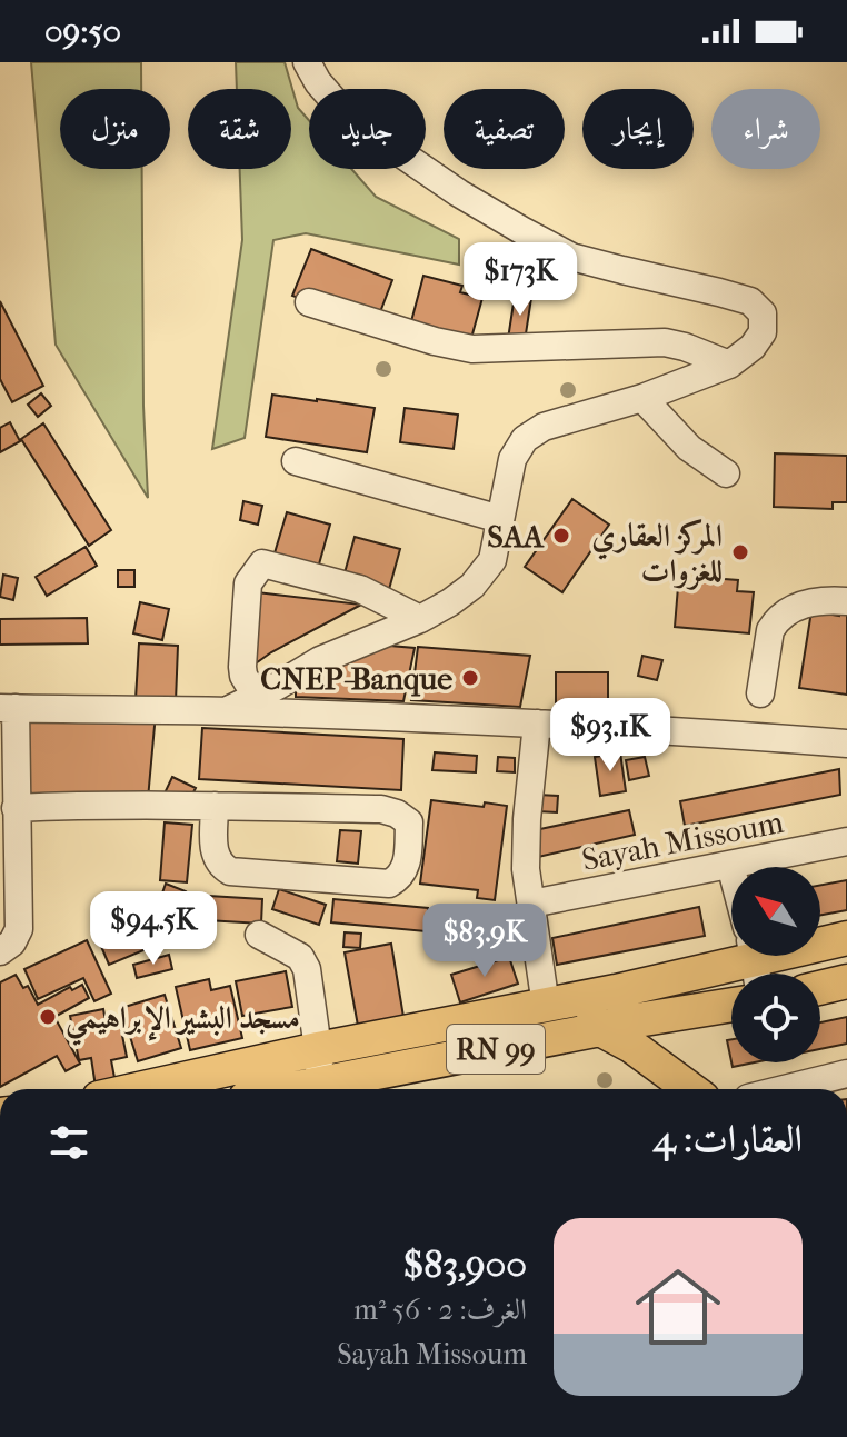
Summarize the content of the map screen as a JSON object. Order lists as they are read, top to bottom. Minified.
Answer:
{"streets":{"main road":["RN 99"],"street":["Sayah Missoum"]},"places":["SAA","المركز العقاري للغزوات","CNEP-Banque","مسجد البشير الإبراهيمي"],"north":"top left","page":{"status":"09:50","chip":["شراء","إيجار","تصفية","جديد","شقة","منزل"],"price":["$173K","$93.1K","$94.5K","$83.9K"],"heading":"العقارات: 4","list":[{"name":"$83,900","note":"الغرف: 2 · 56 m² · Sayah Missoum"}]}}
